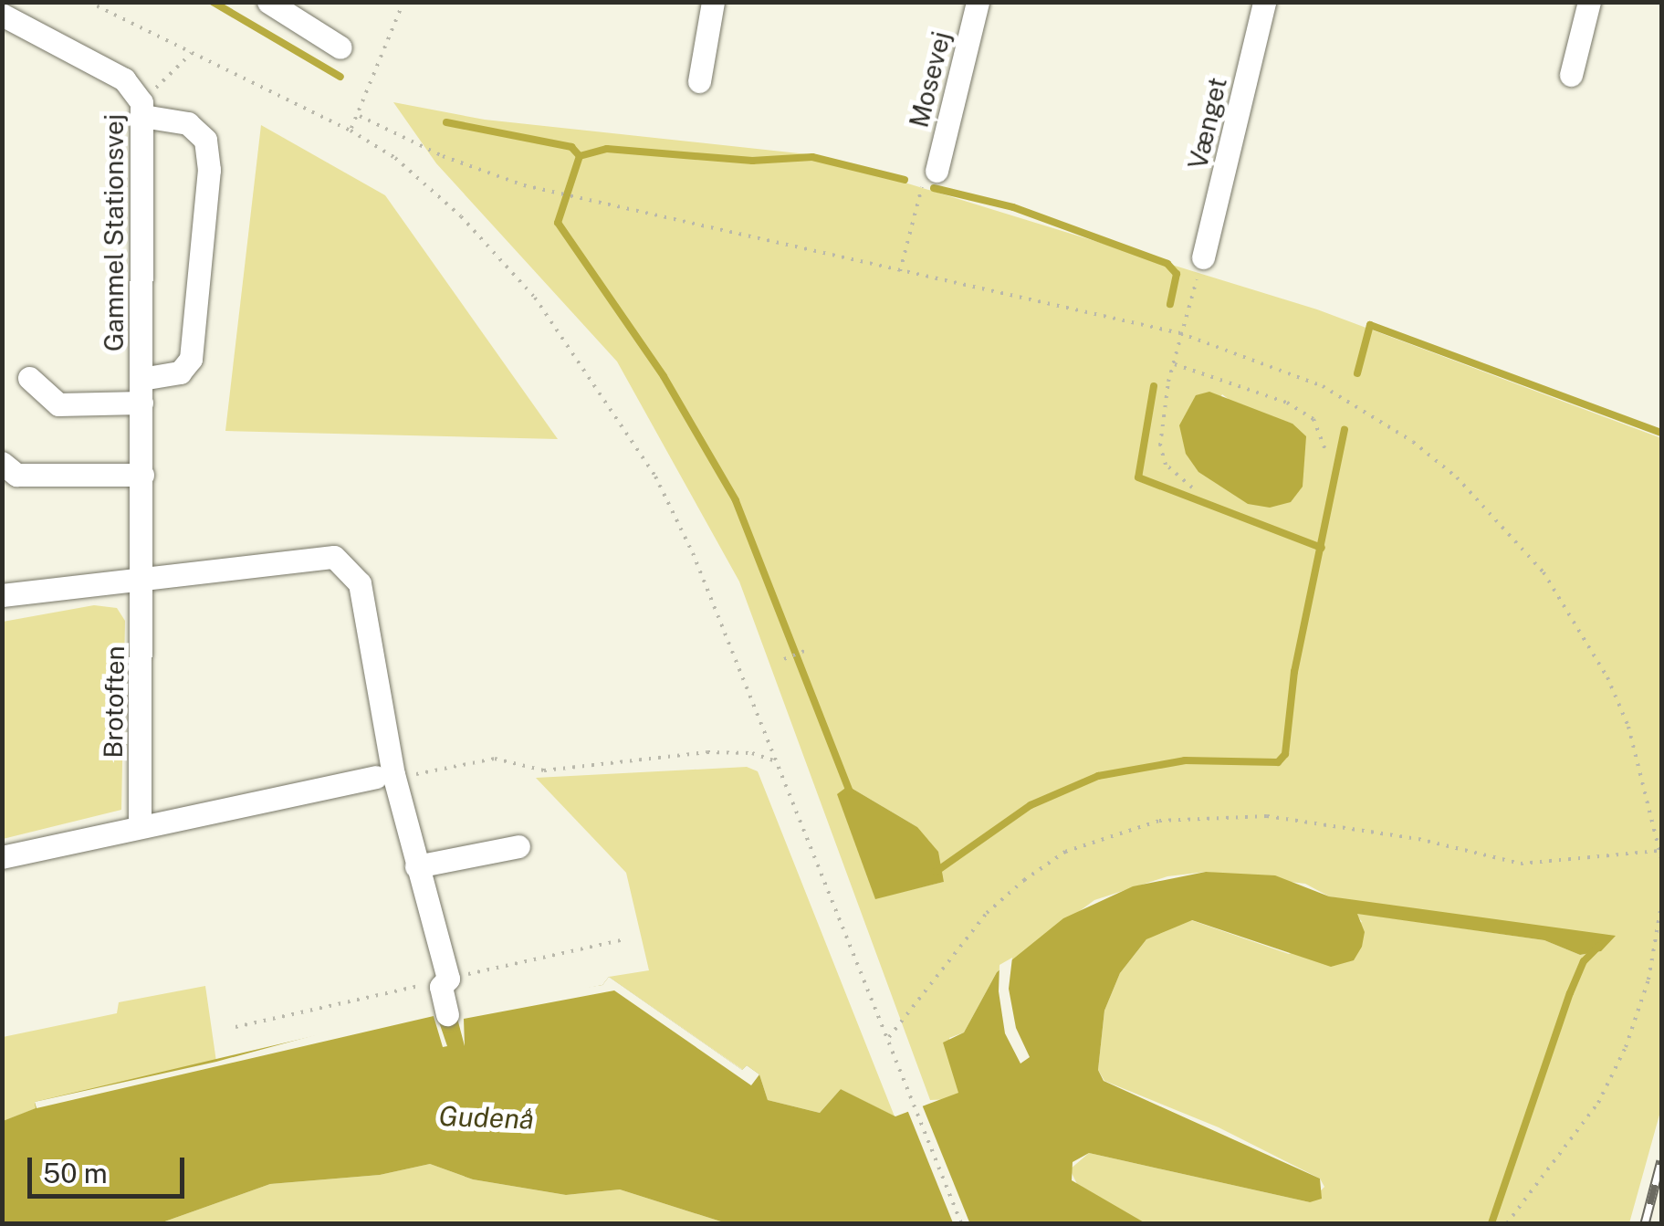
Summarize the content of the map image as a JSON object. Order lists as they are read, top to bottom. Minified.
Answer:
{"streets":{"street":["Mosevej","Vænget","Gammel Stationsvej","Brotoften"]},"crossings":[["Gammel Stationsvej","Brotoften"]],"water":["Gudenå"],"scale_bar":"50 m"}
